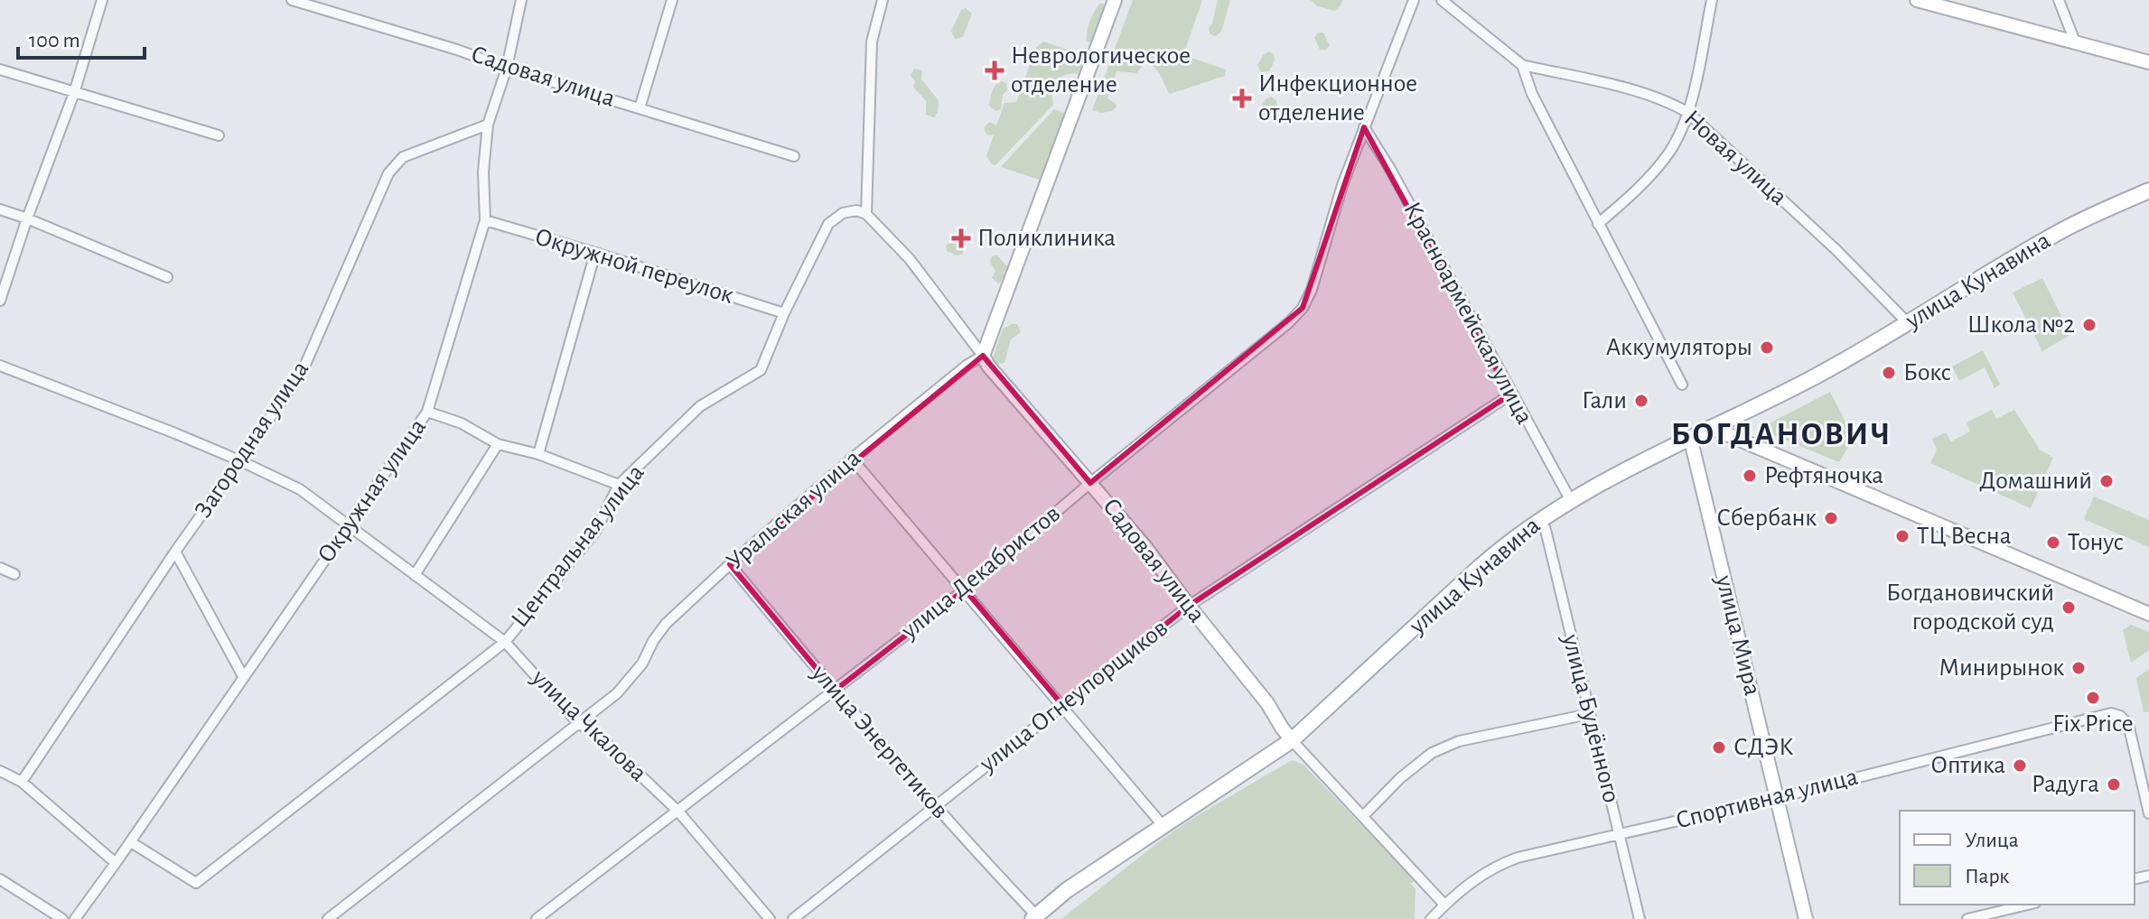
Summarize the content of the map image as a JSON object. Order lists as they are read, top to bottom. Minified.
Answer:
{"streets":{"main road":["улица Кунавина"],"street":["Садовая улица","Новая улица","Окружной переулок","Красноармейская улица","Загородная улица","Окружная улица","Уральская улица","Центральная улица","улица Декабристов","улица Мира","улица Огнеупорщиков","улица Будённого","улица Чкалова","улица Энергетиков","Спортивная улица"]},"crossings":[["Садовая улица","улица Кунавина"],["Садовая улица","Окружная улица"],["Садовая улица","Уральская улица"],["Садовая улица","Центральная улица"],["Садовая улица","улица Декабристов"],["Садовая улица","улица Огнеупорщиков"],["Садовая улица","Спортивная улица"],["Новая улица","улица Кунавина"],["Окружной переулок","Окружная улица"],["Окружной переулок","Центральная улица"],["улица Кунавина","Красноармейская улица"],["улица Кунавина","улица Мира"],["улица Кунавина","улица Будённого"],["улица Кунавина","улица Энергетиков"],["Красноармейская улица","улица Декабристов"],["Красноармейская улица","улица Огнеупорщиков"],["Загородная улица","Окружная улица"],["Загородная улица","улица Чкалова"],["Окружная улица","Центральная улица"],["Окружная улица","улица Чкалова"],["Уральская улица","улица Чкалова"],["Уральская улица","улица Энергетиков"],["Центральная улица","улица Чкалова"],["улица Декабристов","улица Чкалова"],["улица Декабристов","улица Энергетиков"],["улица Мира","Спортивная улица"],["улица Огнеупорщиков","улица Энергетиков"],["улица Будённого","Спортивная улица"]],"districts":["БОГДАНОВИЧ"],"places":{"health":["Неврологическое отделение","Инфекционное отделение","Поликлиника"],"other":["Школа №2","Аккумуляторы","Бокс","Гали","Рефтяночка","Домашний","Сбербанк","ТЦ Весна","Тонус","Богдановичский городской суд","Минирынок","Fix Price","СДЭК","Оптика","Радуга"]},"legend":["Улица","Парк"],"scale_bar":"100 m"}
